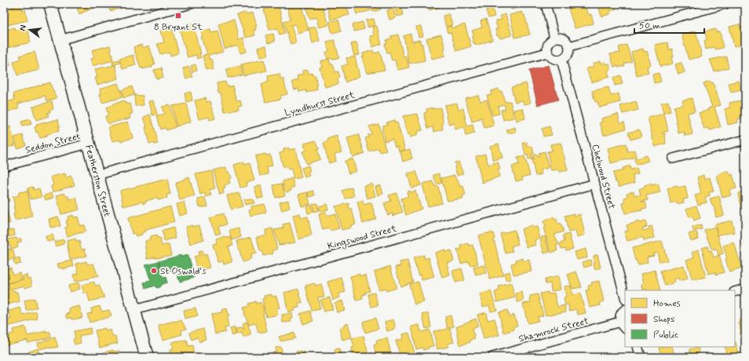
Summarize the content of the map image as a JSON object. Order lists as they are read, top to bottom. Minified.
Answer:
{"streets":{"main road":["Featherston Street"],"street":["Lyndhurst Street","Seddon Street","Chelwood Street","Kingswood Street","Shamrock Street"]},"crossings":[["Lyndhurst Street","Chelwood Street"],["Lyndhurst Street","Featherston Street"],["Seddon Street","Featherston Street"],["Chelwood Street","Kingswood Street"],["Featherston Street","Kingswood Street"]],"places":{"transit":["8 Bryant St"],"other":["St Oswald's"]},"legend":["Homes","Shops","Public"],"scale_bar":"50 m","north":"left"}
